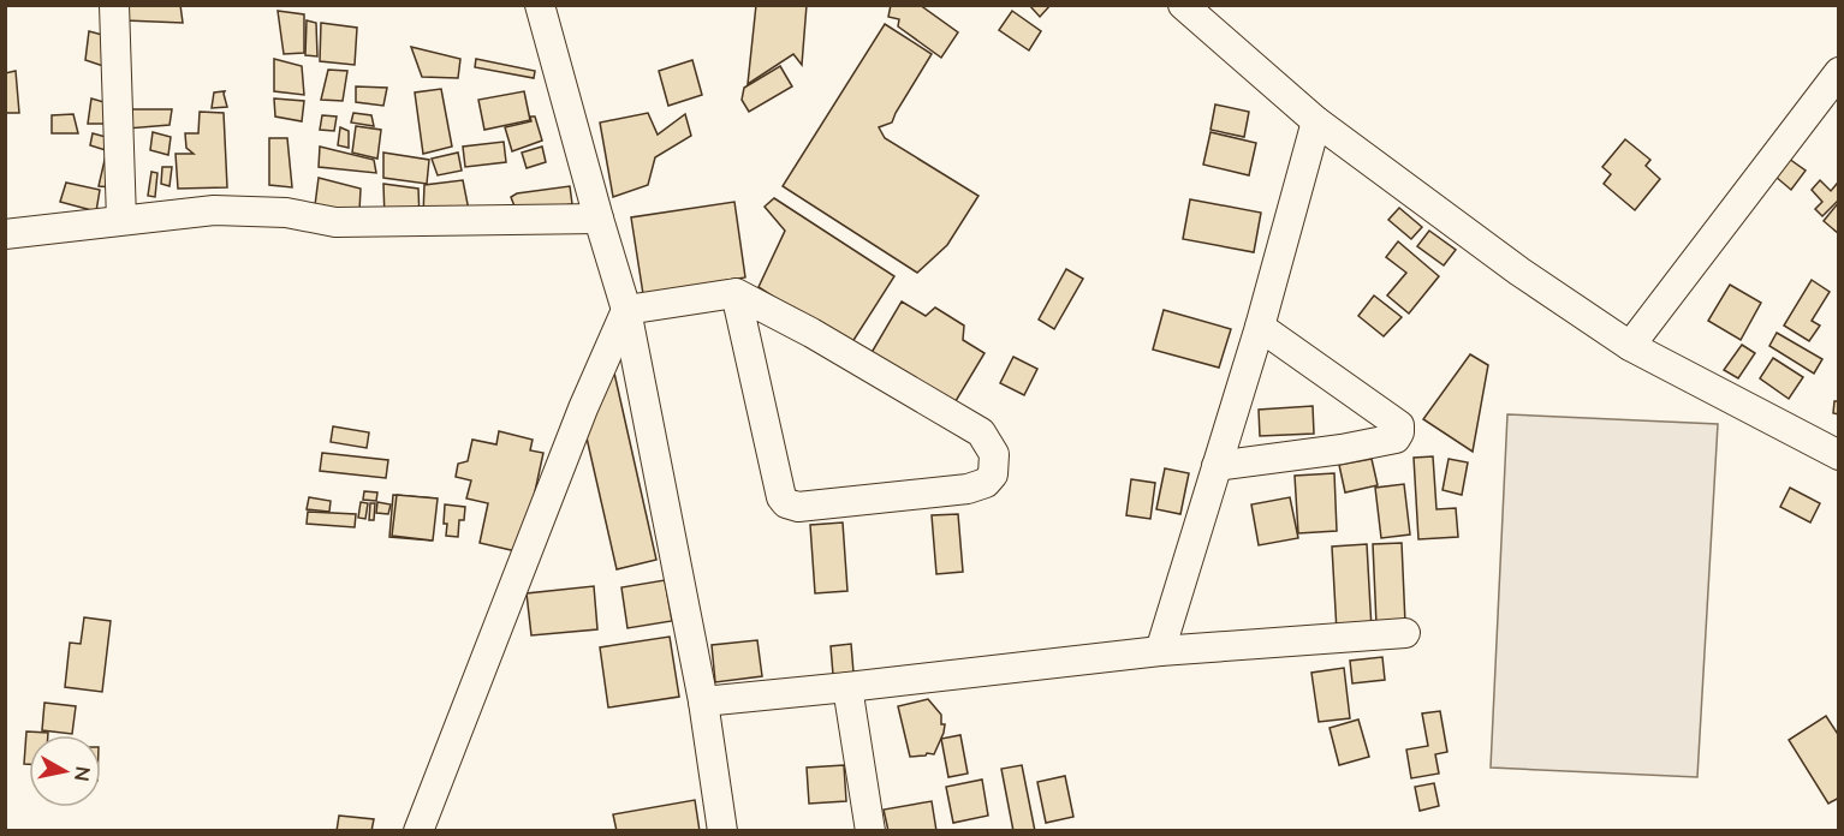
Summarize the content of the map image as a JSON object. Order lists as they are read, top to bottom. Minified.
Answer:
{"north":"right"}
